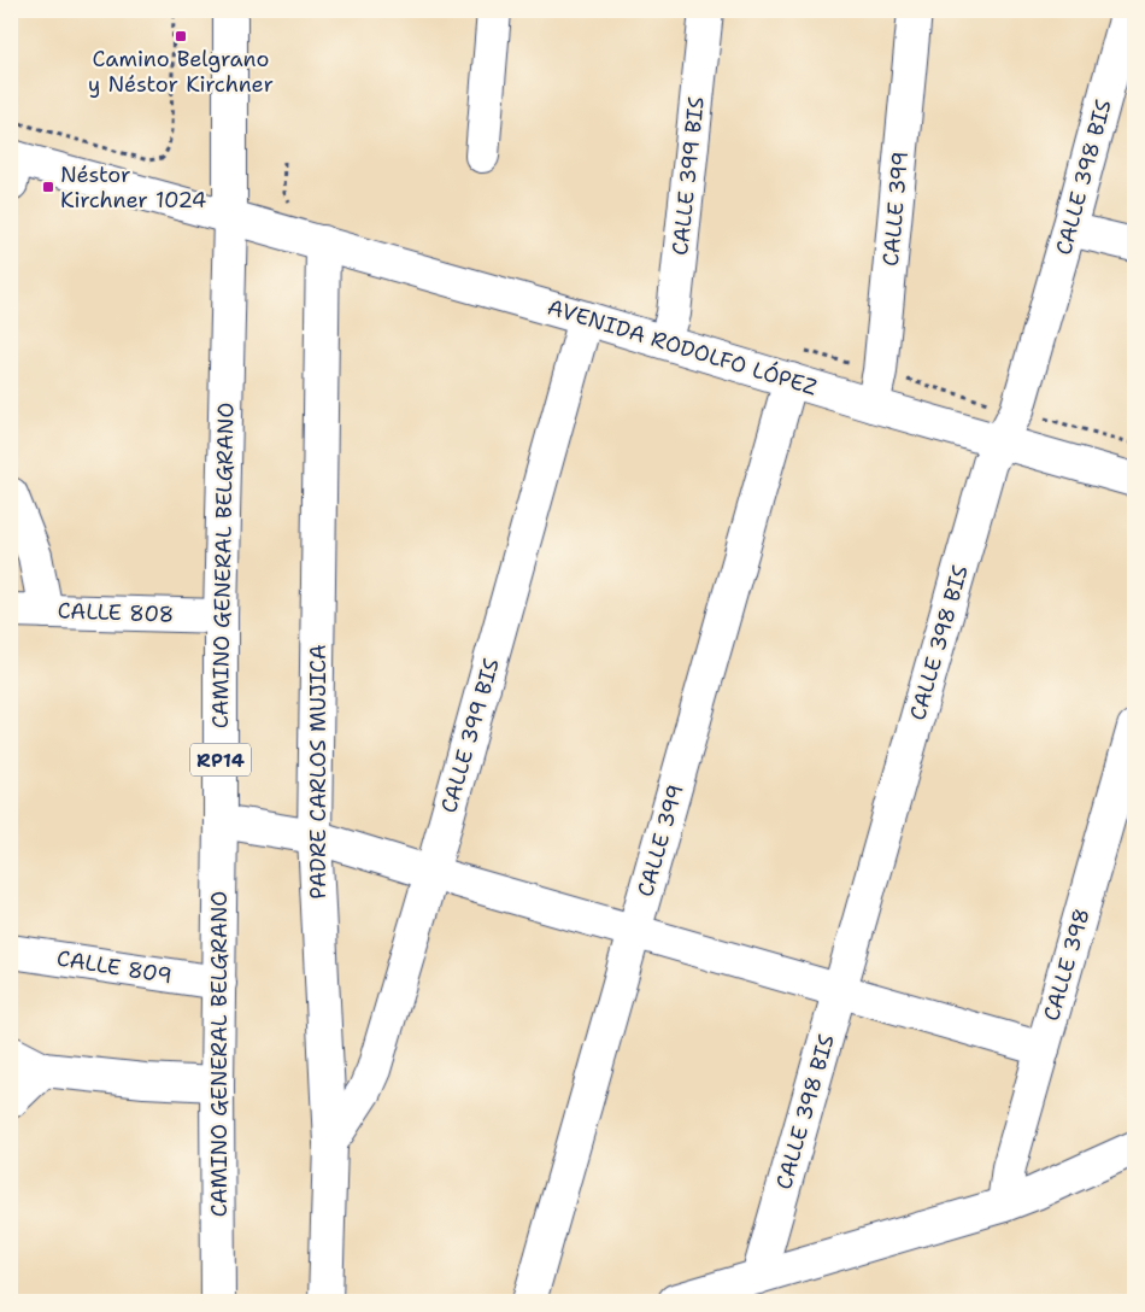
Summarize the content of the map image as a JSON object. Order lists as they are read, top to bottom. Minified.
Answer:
{"streets":{"street":["CALLE 399 BIS","CALLE 398 BIS","CALLE 399","AVENIDA RODOLFO LÓPEZ","CAMINO GENERAL BELGRANO","CALLE 808","RP14","PADRE CARLOS MUJICA","CALLE 398","CALLE 809"]},"crossings":[["CALLE 399 BIS","AVENIDA RODOLFO LÓPEZ"],["CALLE 399 BIS","PADRE CARLOS MUJICA"],["CALLE 398 BIS","AVENIDA RODOLFO LÓPEZ"],["CALLE 399","AVENIDA RODOLFO LÓPEZ"],["AVENIDA RODOLFO LÓPEZ","CAMINO GENERAL BELGRANO"],["AVENIDA RODOLFO LÓPEZ","PADRE CARLOS MUJICA"],["CAMINO GENERAL BELGRANO","CALLE 808"],["CAMINO GENERAL BELGRANO","CALLE 809"]],"places":{"transit":["Camino Belgrano y Néstor Kirchner","Néstor Kirchner 1024"]}}
